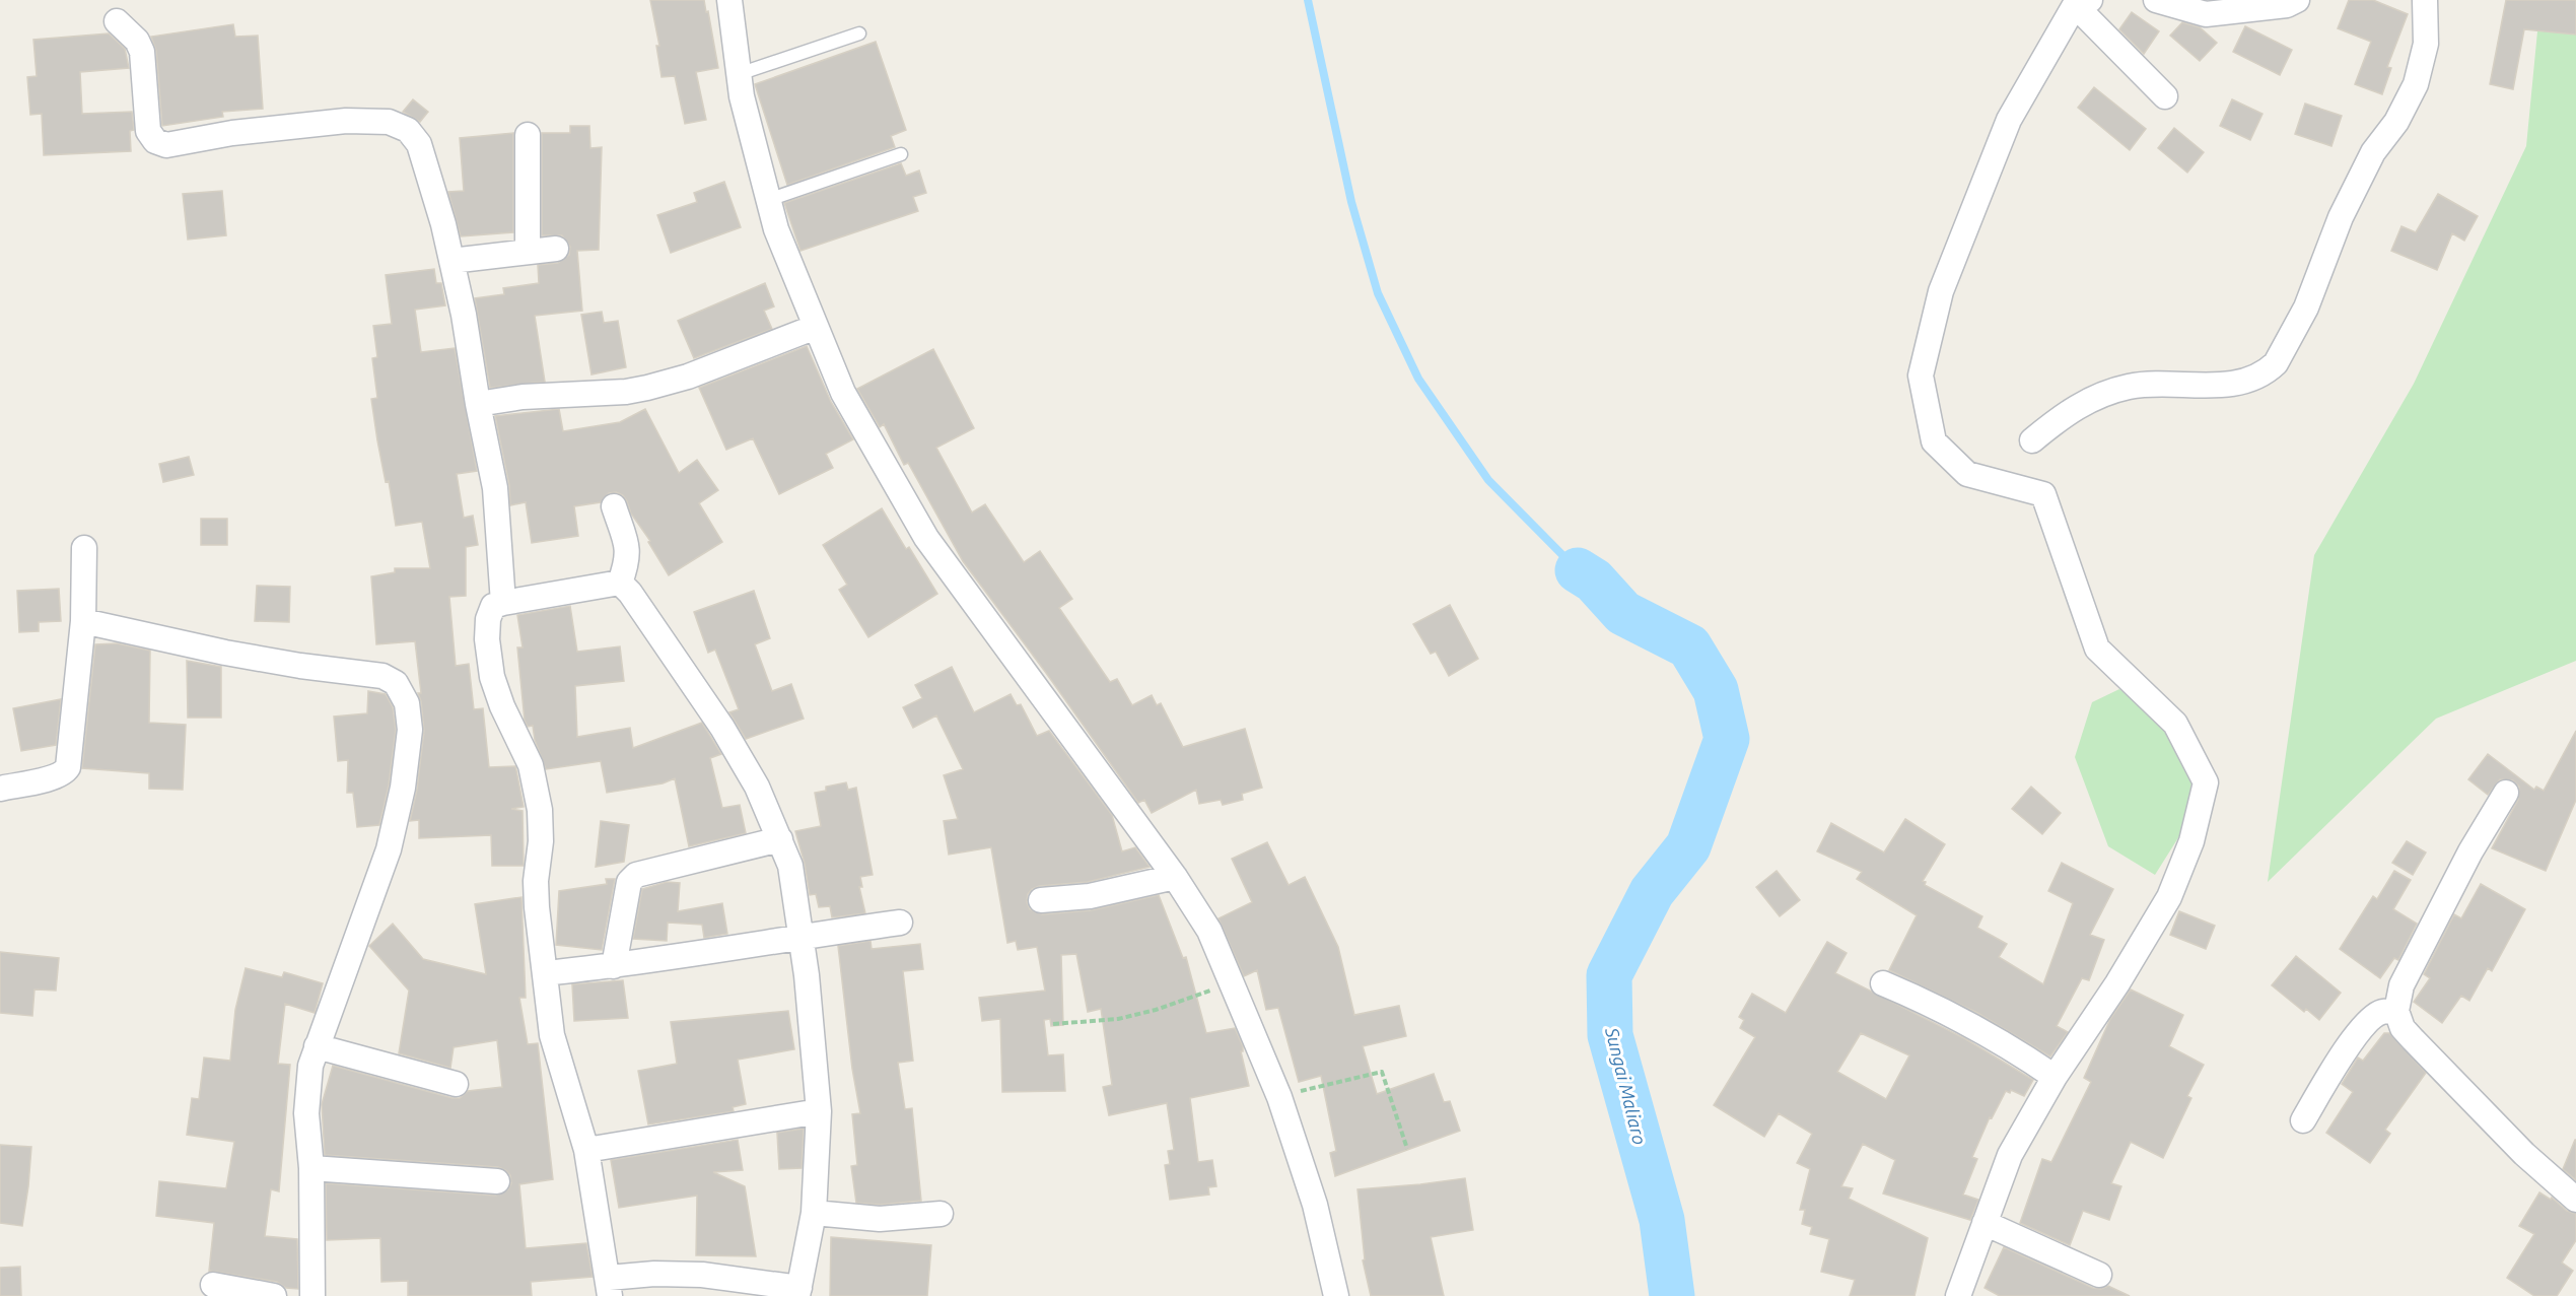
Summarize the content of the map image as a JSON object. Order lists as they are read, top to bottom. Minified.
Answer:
{"water":["Sungai Maliaro"]}
